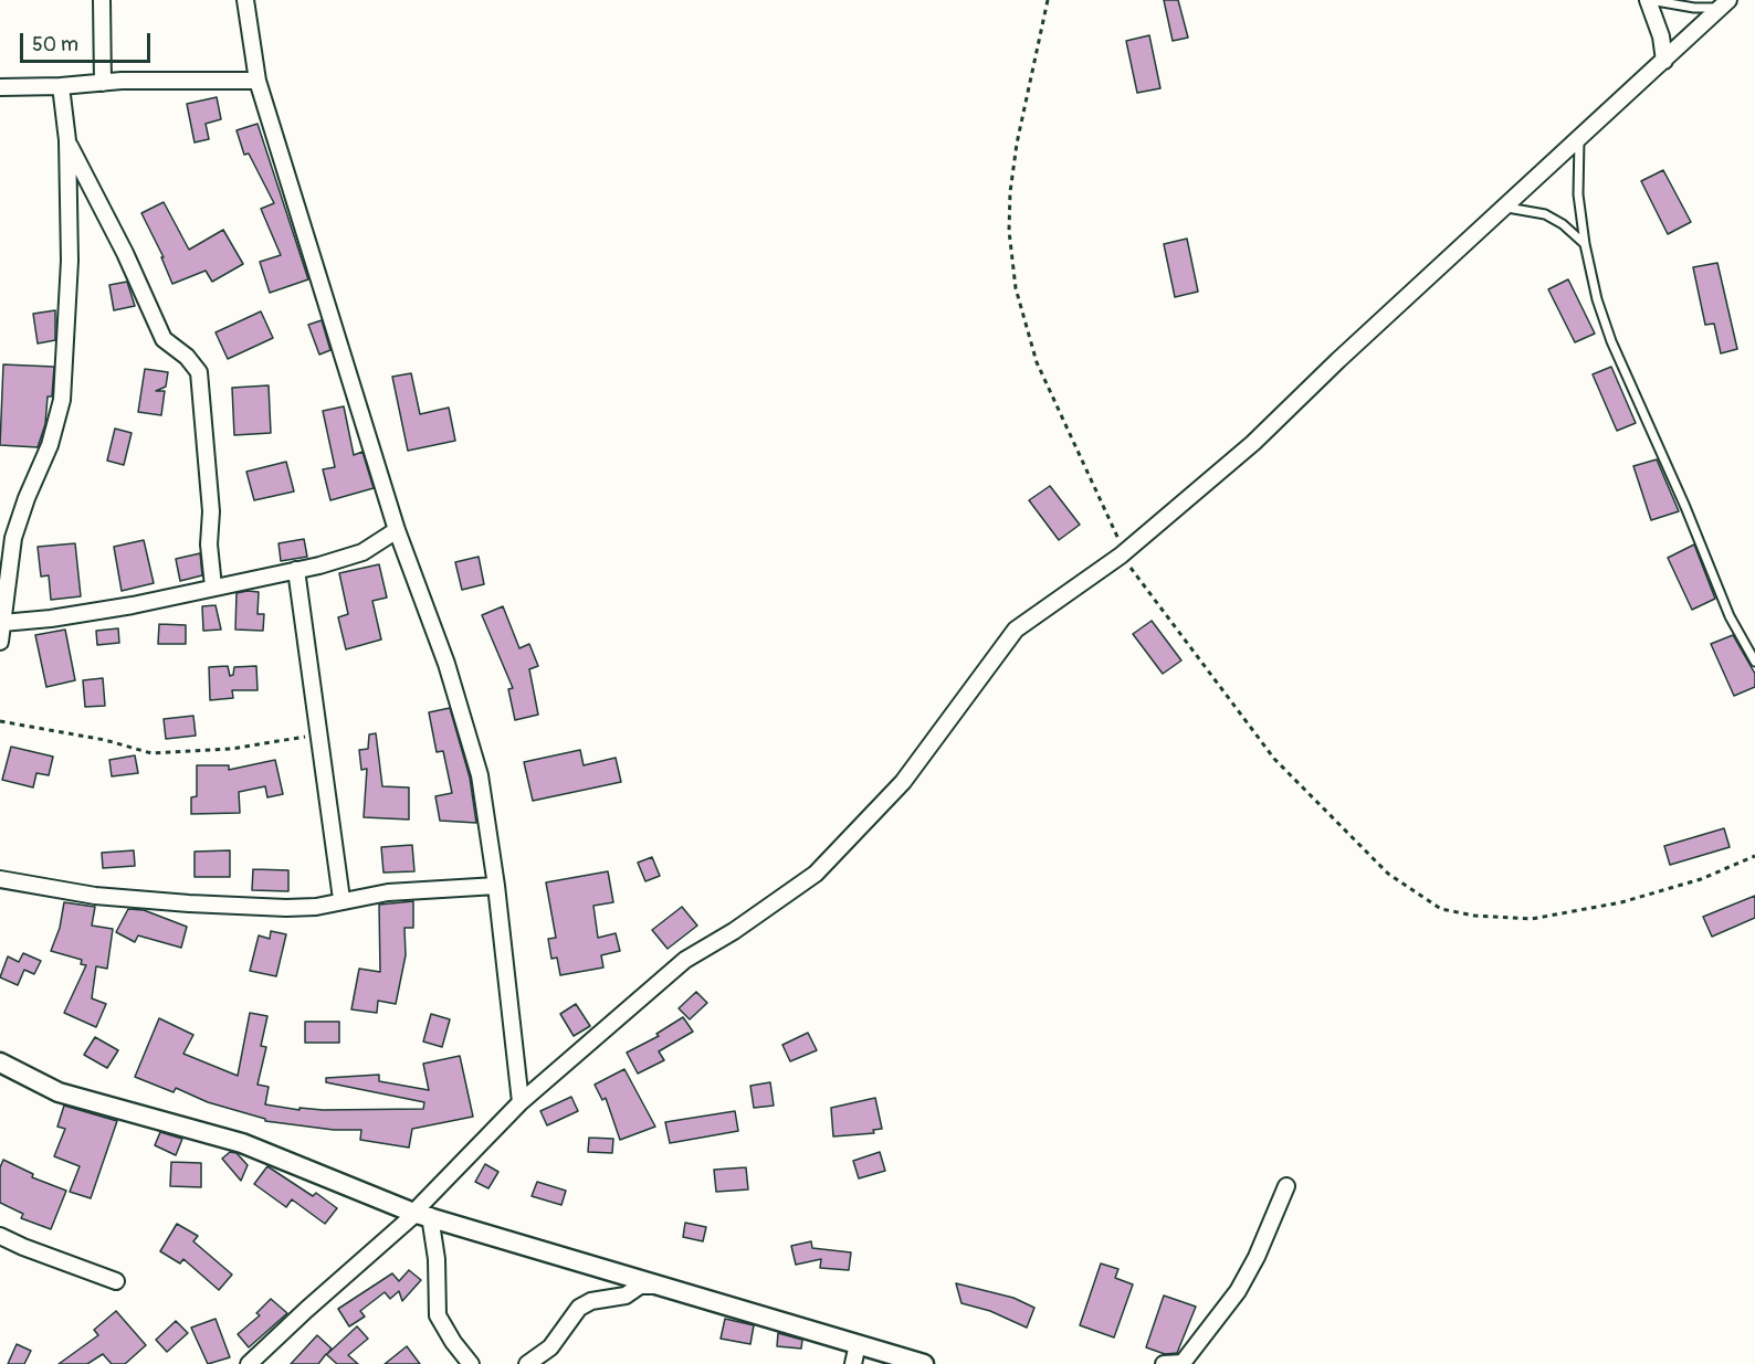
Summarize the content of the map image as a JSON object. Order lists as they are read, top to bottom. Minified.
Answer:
{"scale_bar":"50 m"}
